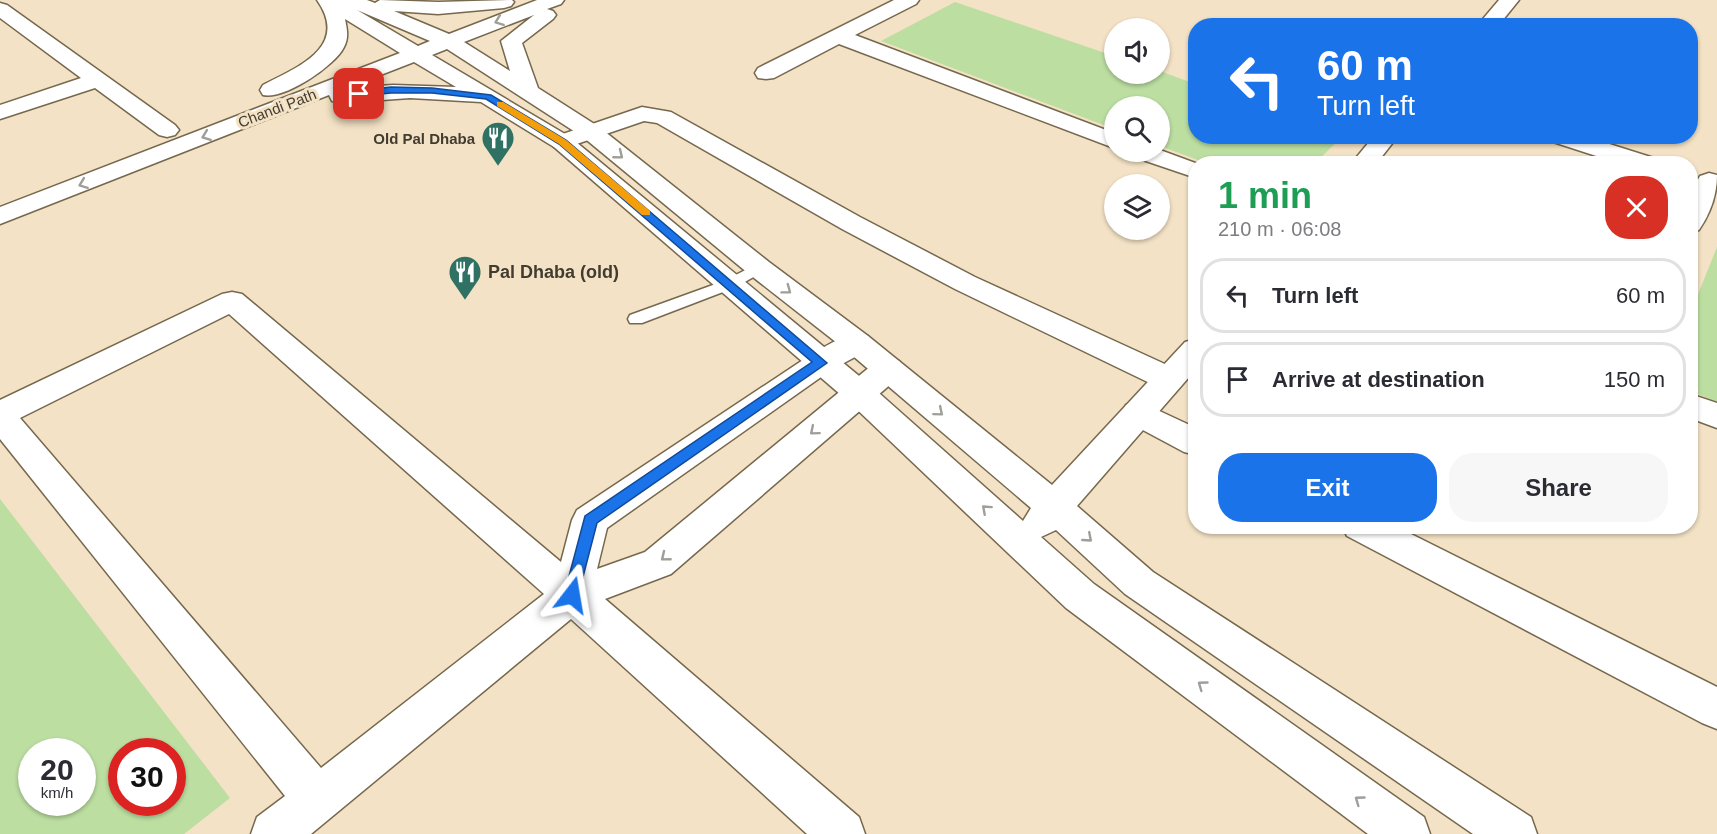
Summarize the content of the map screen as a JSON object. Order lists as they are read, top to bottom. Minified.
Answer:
{"streets":{"street":["Chandi Path"]},"places":{"restaurant":["Old Pal Dhaba","Pal Dhaba (old)"]},"page":{"turn":["60 m","Turn left"],"heading":["1 min","210 m · 06:08"],"list":[{"name":"Turn left","value":"60 m"},{"name":"Arrive at destination","value":"150 m"}],"buttons":["Exit","Share"],"speed":"20 km/h","limit":"30"}}
